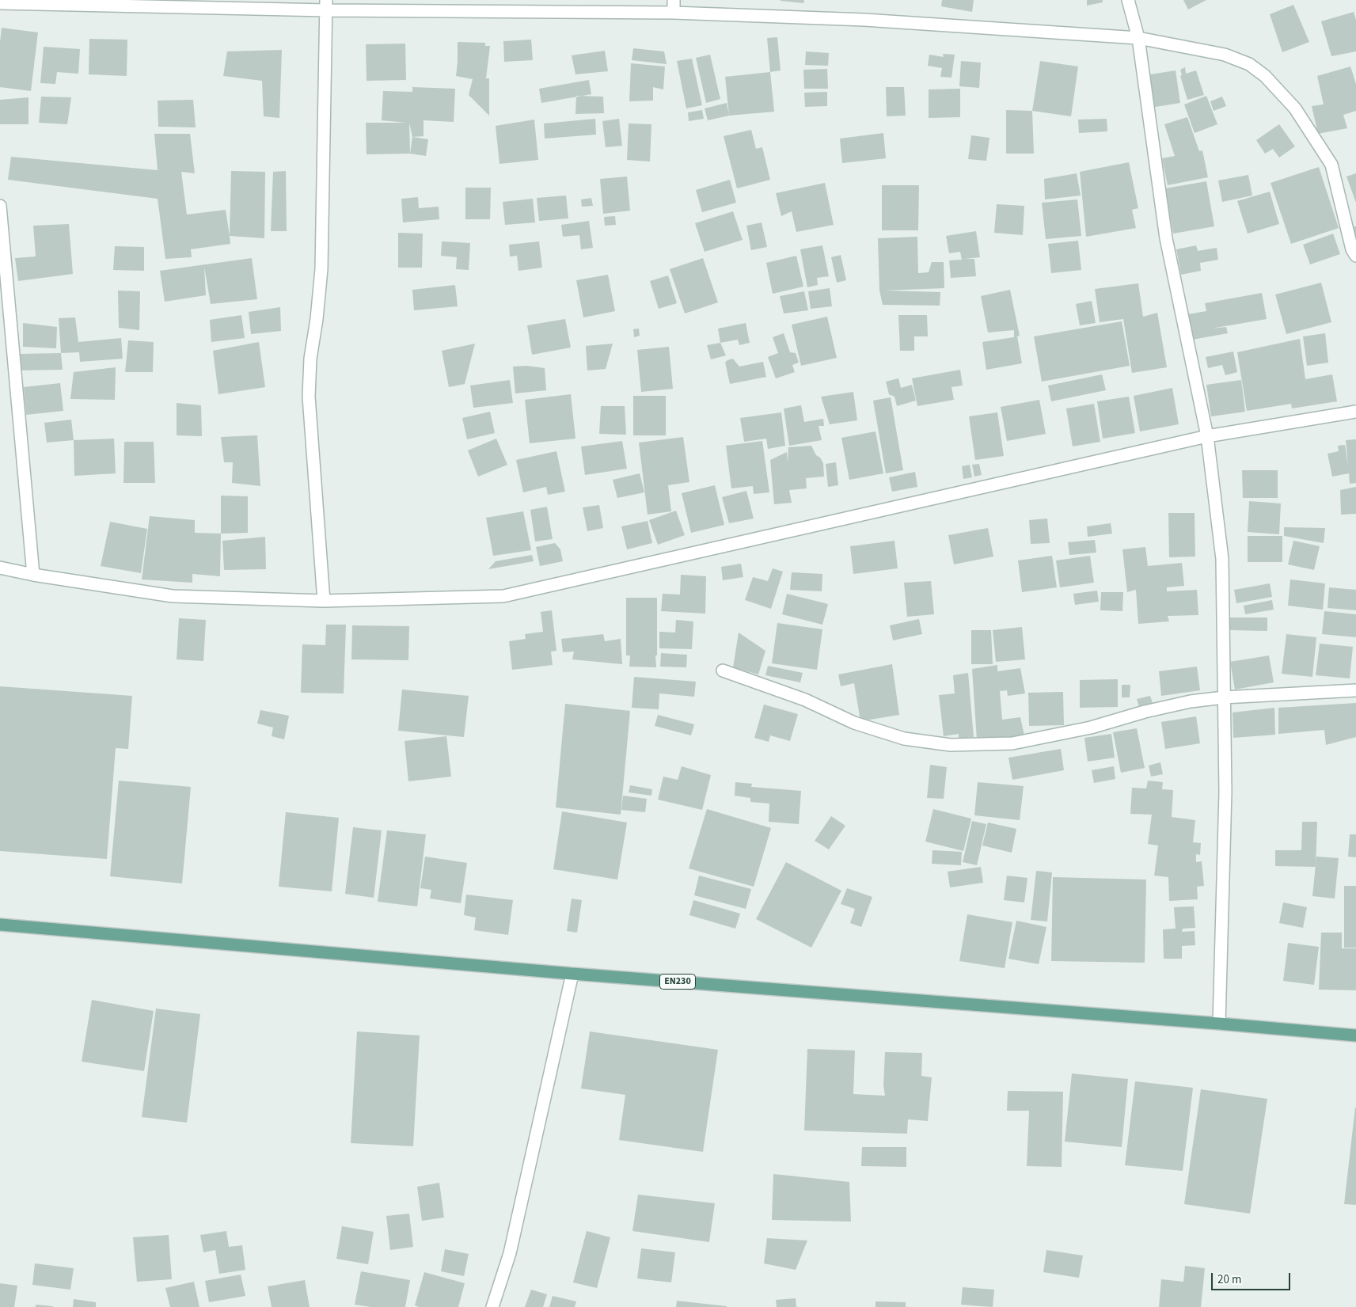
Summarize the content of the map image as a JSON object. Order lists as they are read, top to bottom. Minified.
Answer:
{"streets":{"main road":["EN230"]},"scale_bar":"20 m"}
